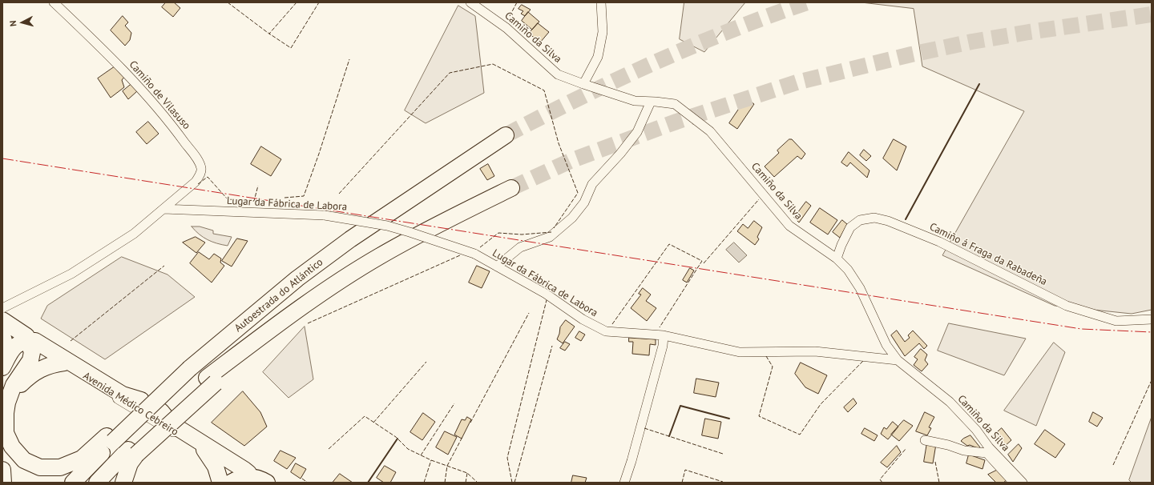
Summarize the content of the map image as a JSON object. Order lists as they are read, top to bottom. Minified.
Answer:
{"streets":{"highway":["Autoestrada do Atlántico"],"main road":["Avenida Médico Cebreiro"],"street":["Camiño da Silva","Camiño de Vilasuso","Lugar da Fábrica de Labora","Camiño á Fraga da Rabadeña"]},"crossings":[["Camiño da Silva","Lugar da Fábrica de Labora"],["Camiño da Silva","Camiño á Fraga da Rabadeña"],["Camiño de Vilasuso","Lugar da Fábrica de Labora"]],"north":"left"}
